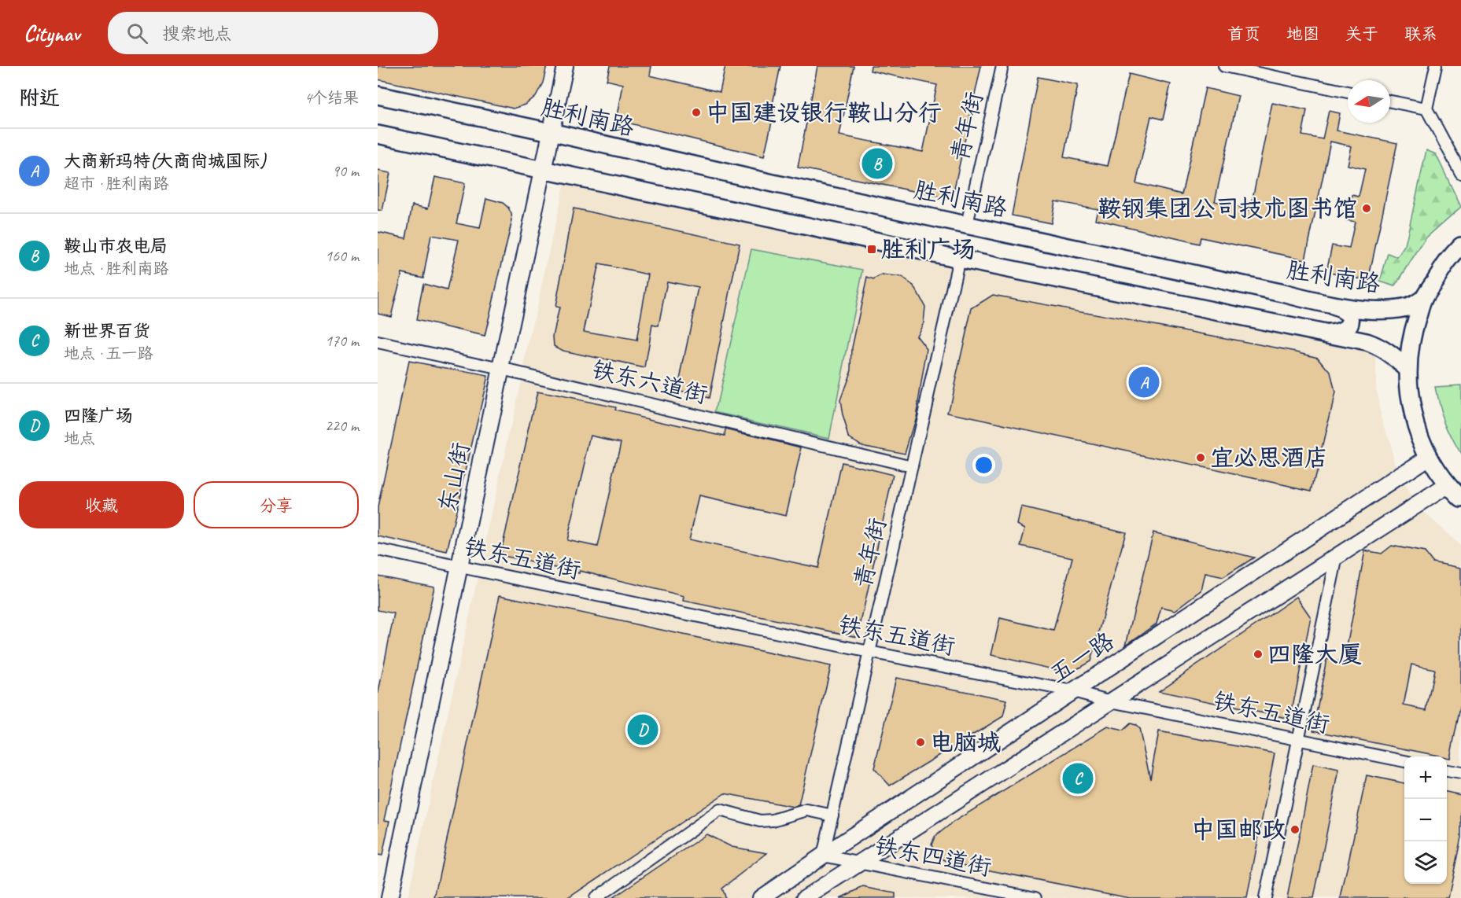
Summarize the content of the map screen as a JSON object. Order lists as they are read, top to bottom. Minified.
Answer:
{"streets":{"main road":["胜利南路","东山街","五一路"],"street":["青年街","铁东六道街","铁东五道街","铁东四道街"]},"crossings":[["胜利南路","青年街"],["胜利南路","东山街"],["青年街","铁东六道街"],["青年街","铁东五道街"],["青年街","五一路"],["青年街","铁东四道街"],["铁东六道街","东山街"],["东山街","铁东五道街"],["铁东五道街","五一路"],["五一路","铁东四道街"]],"places":{"other":["中国建设银行鞍山分行","鞍钢集团公司技术图书馆","宜必思酒店","四隆大厦","电脑城","中国邮政"],"transit":["胜利广场"]},"north":"left","page":{"header":"Citynav","search":"搜索地点","nav":["首页","地图","关于","联系"],"heading":["附近","4个结果"],"list":[{"mark":"A","name":"大商新玛特(大商尚城国际)","note":"超市 · 胜利南路","value":"90 m"},{"mark":"B","name":"鞍山市农电局","note":"地点 · 胜利南路","value":"160 m"},{"mark":"C","name":"新世界百货","note":"地点 · 五一路","value":"170 m"},{"mark":"D","name":"四隆广场","note":"地点","value":"220 m"}],"pins":["B","A","D","C"],"buttons":["收藏","分享"],"map_buttons":["+","−"]}}
